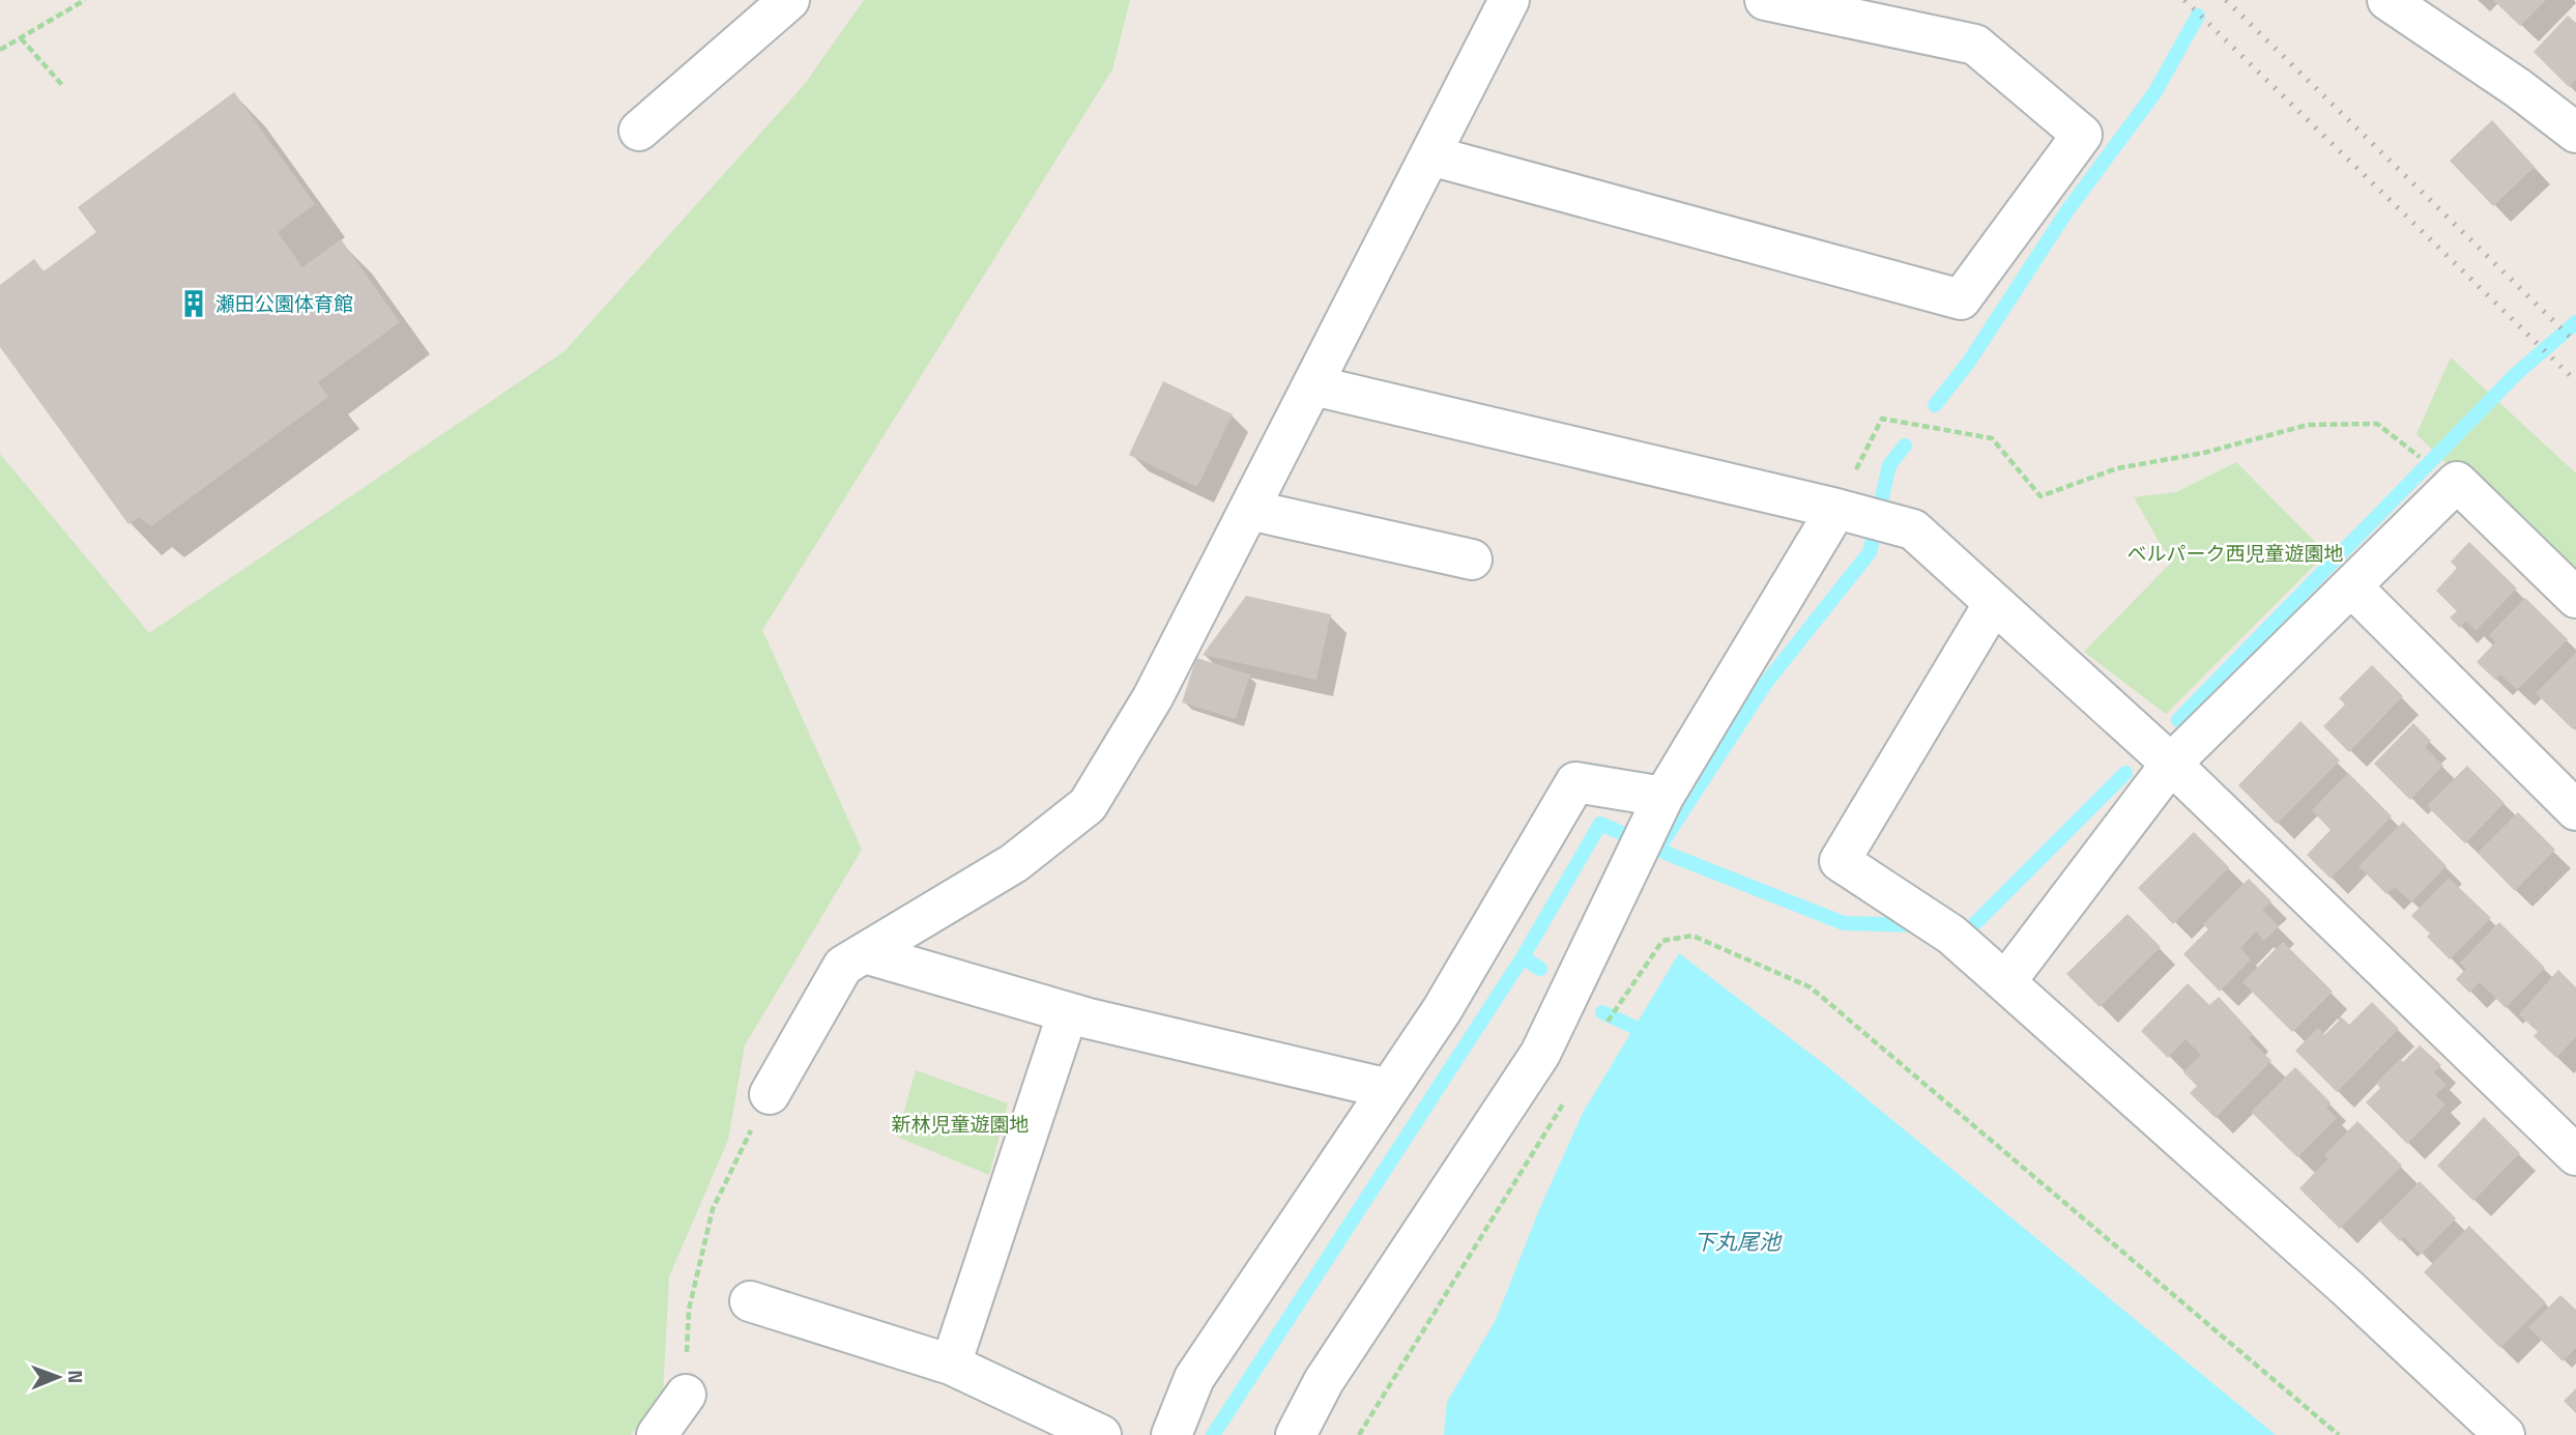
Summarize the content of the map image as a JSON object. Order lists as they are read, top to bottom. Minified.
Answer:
{"water":["下丸尾池"],"parks":["ベルパーク西児童遊園地","新林児童遊園地"],"places":{"building":["瀬田公園体育館"]},"north":"right"}
